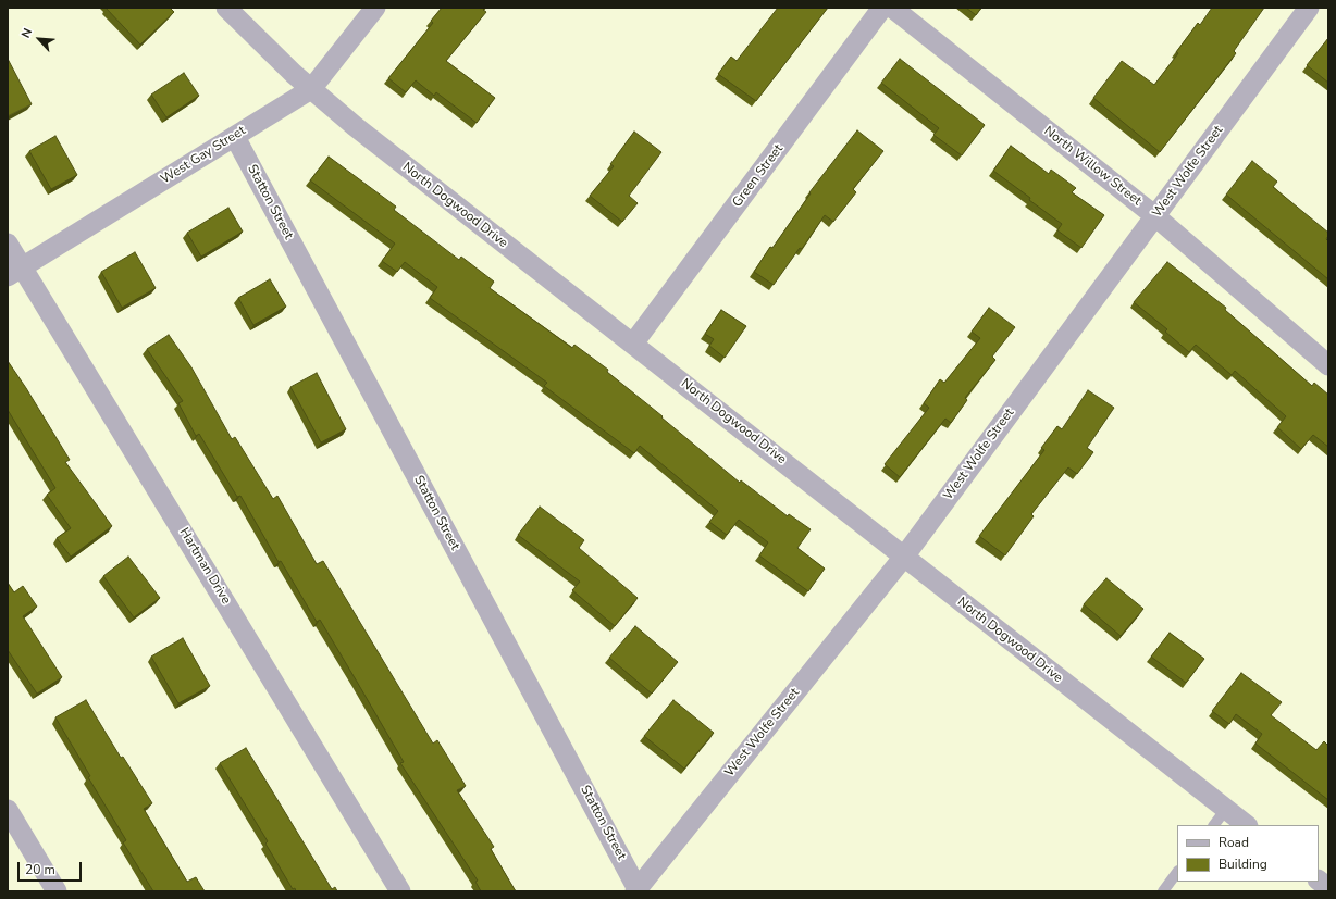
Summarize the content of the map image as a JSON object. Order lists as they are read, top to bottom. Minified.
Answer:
{"streets":{"street":["West Gay Street","North Willow Street","West Wolfe Street","Green Street","Statton Street","North Dogwood Drive","Hartman Drive"]},"crossings":[["West Gay Street","Statton Street"],["West Gay Street","North Dogwood Drive"],["West Gay Street","Hartman Drive"],["North Willow Street","West Wolfe Street"],["West Wolfe Street","Statton Street"],["West Wolfe Street","North Dogwood Drive"],["Green Street","North Dogwood Drive"]],"legend":["Road","Building"],"scale_bar":"20 m","north":"top left"}
